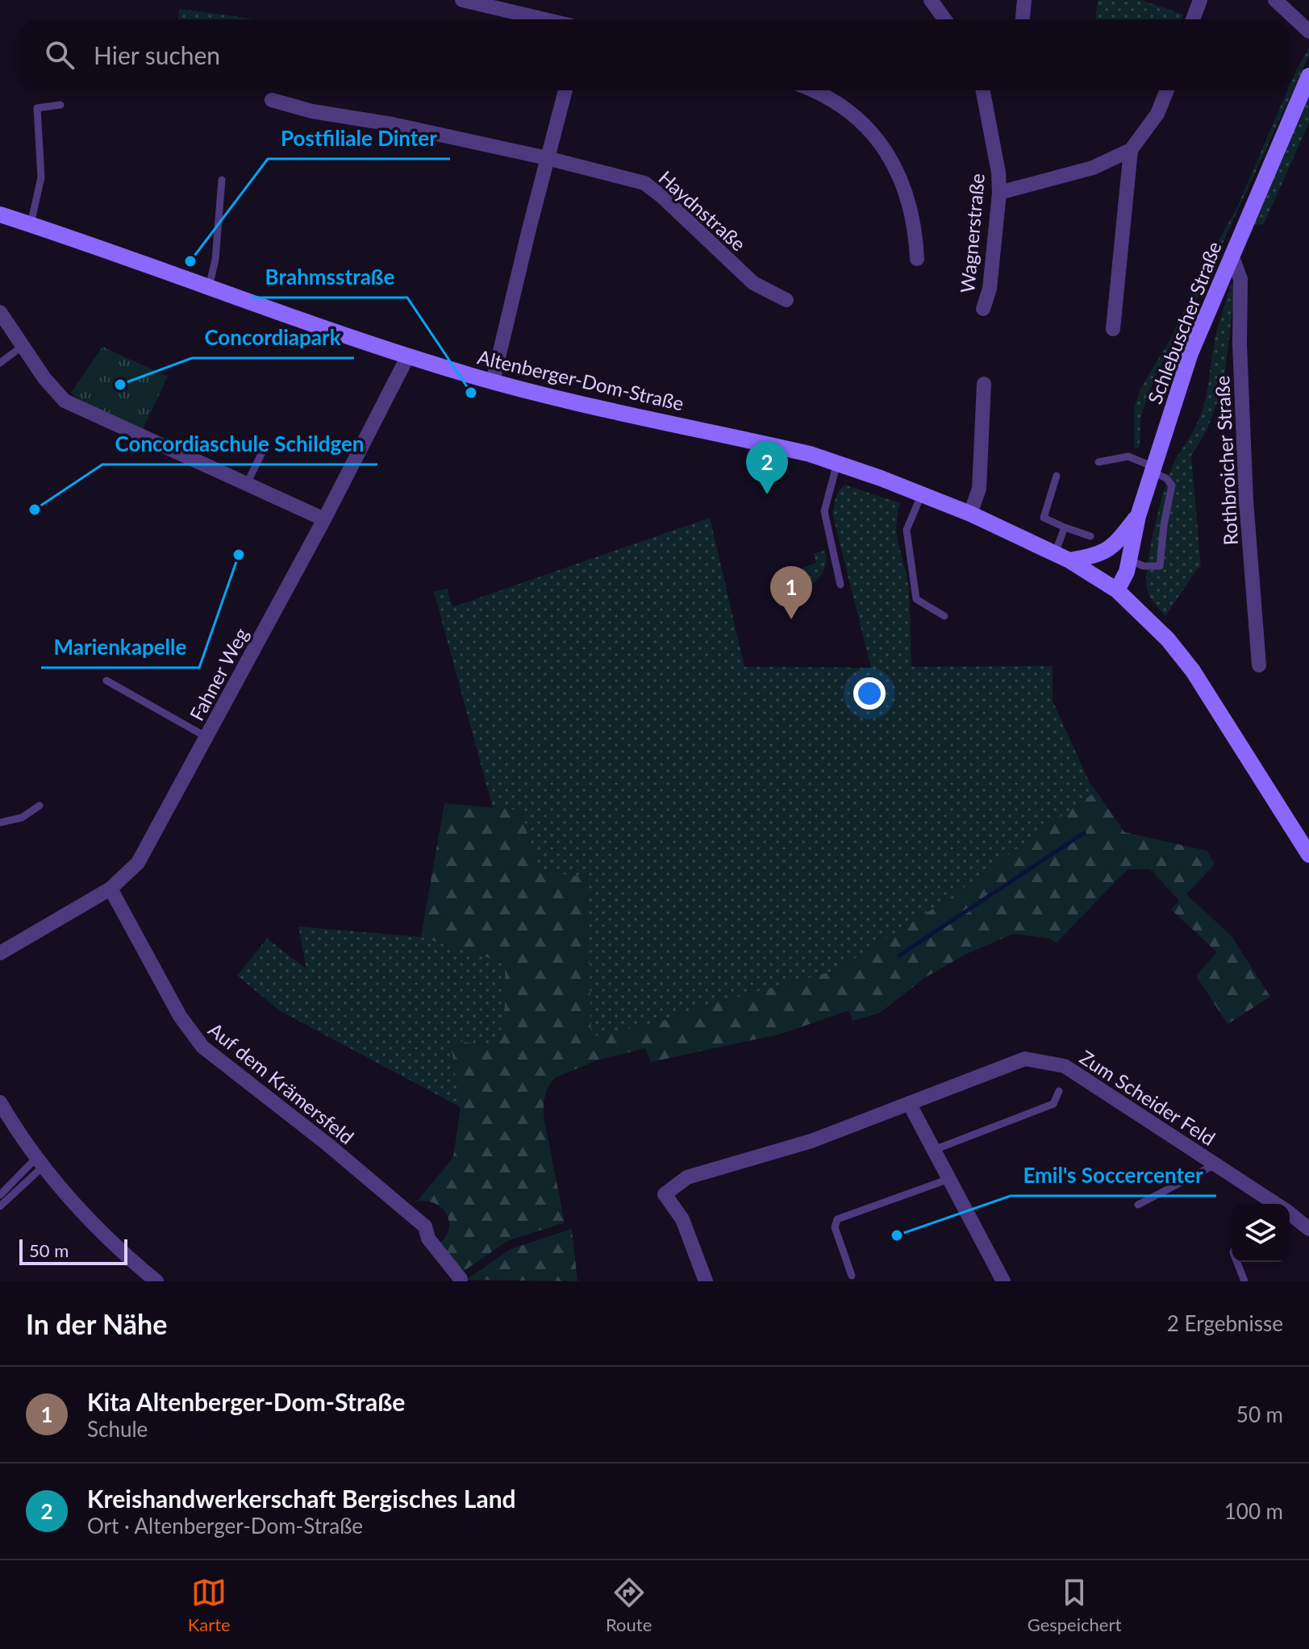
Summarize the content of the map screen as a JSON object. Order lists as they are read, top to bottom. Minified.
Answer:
{"streets":{"main road":["Schlebuscher Straße","Altenberger-Dom-Straße"],"street":["Haydnstraße","Wagnerstraße","Rothbroicher Straße","Fahner Weg","Auf dem Krämersfeld","Zum Scheider Feld"]},"crossings":[["Schlebuscher Straße","Altenberger-Dom-Straße"],["Schlebuscher Straße","Rothbroicher Straße"],["Altenberger-Dom-Straße","Fahner Weg"],["Fahner Weg","Auf dem Krämersfeld"]],"places":["Postfiliale Dinter","Concordiapark","Brahmsstraße","Concordiaschule Schildgen","Marienkapelle","Emil's Soccercenter"],"scale_bar":"50 m","page":{"search":"Hier suchen","pins":["2","1"],"scale":"50 m","heading":["In der Nähe","2 Ergebnisse"],"list":[{"mark":"1","name":"Kita Altenberger-Dom-Straße","note":"Schule","value":"50 m"},{"mark":"2","name":"Kreishandwerkerschaft Bergisches Land","note":"Ort · Altenberger-Dom-Straße","value":"100 m"}],"nav":["Karte","Route","Gespeichert"]}}
